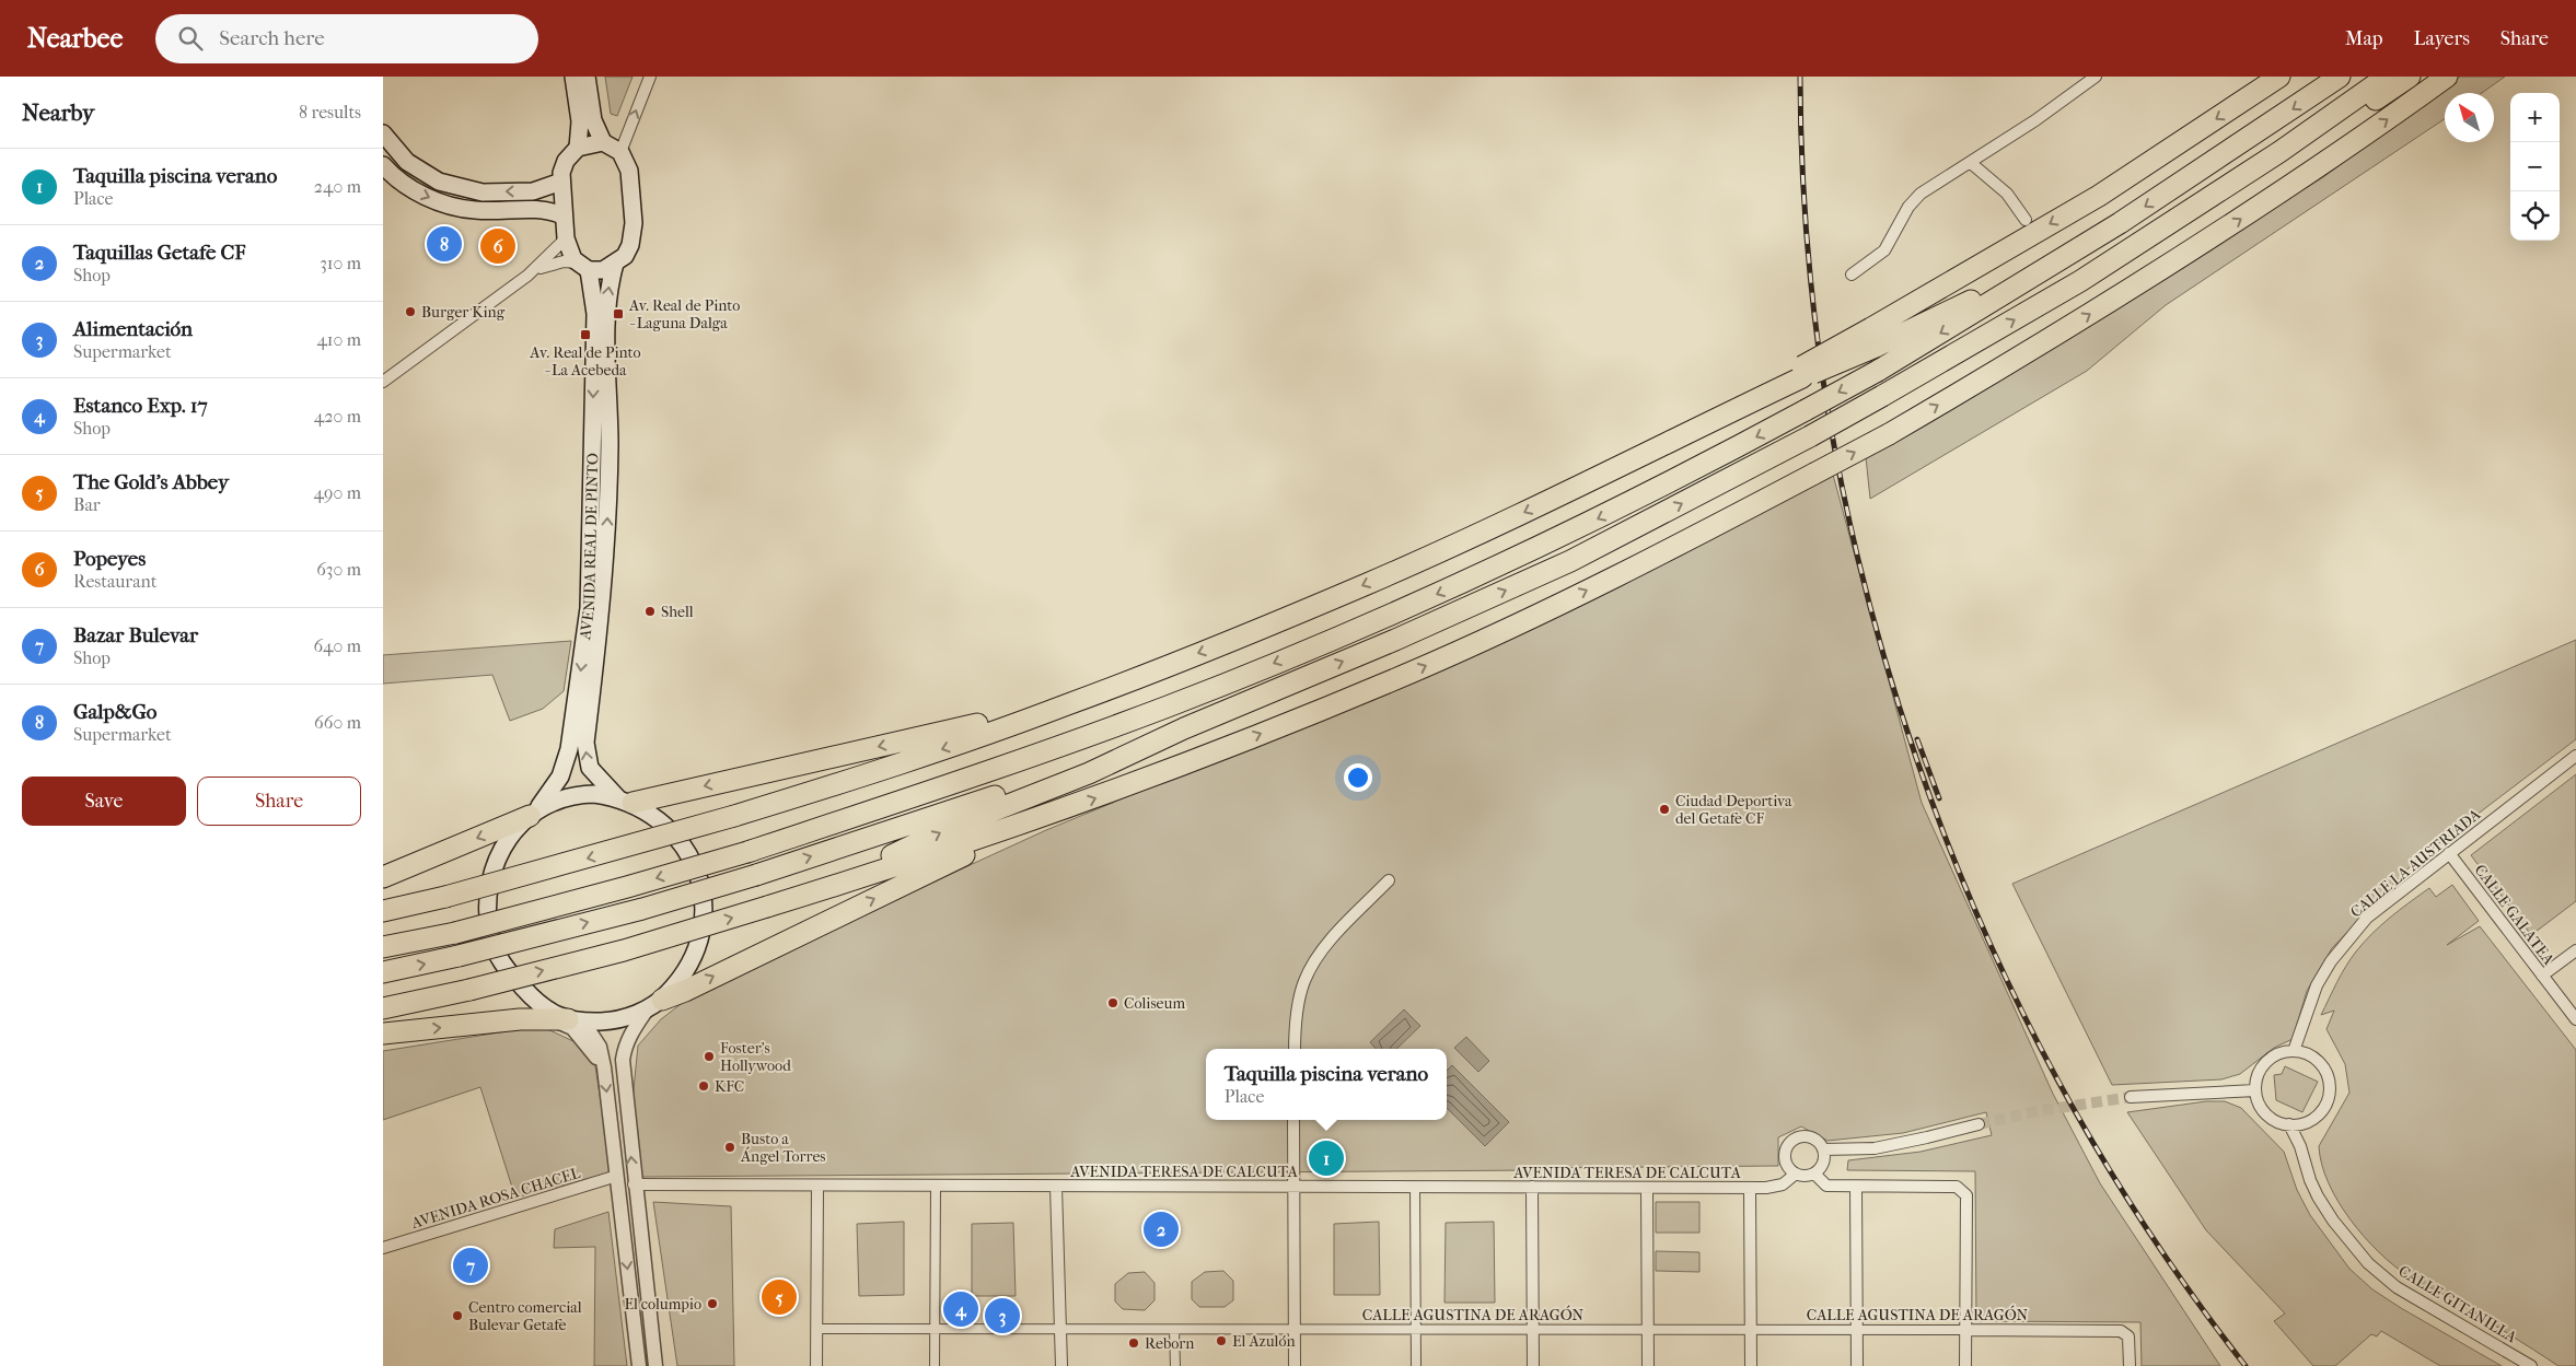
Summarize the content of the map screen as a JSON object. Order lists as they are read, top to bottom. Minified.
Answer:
{"streets":{"main road":["AVENIDA REAL DE PINTO"],"street":["CALLE LA AUSTRIADA","CALLE GALATEA","AVENIDA TERESA DE CALCUTA","AVENIDA ROSA CHACEL","CALLE GITANILLA","CALLE AGUSTINA DE ARAGÓN"]},"crossings":[["CALLE LA AUSTRIADA","CALLE GALATEA"],["CALLE LA AUSTRIADA","CALLE GITANILLA"]],"places":{"other":["Burger King","Shell","Ciudad Deportiva del Getafe CF","Coliseum","Foster's Hollywood","KFC","Busto a Ángel Torres","El columpio","Centro comercial Bulevar Getafe","El Azulón","Reborn"],"transit":["Av. Real de Pinto - Laguna Dalga","Av. Real de Pinto - La Acebeda"]},"north":"top left","page":{"header":"Nearbee","search":"Search here","nav":["Map","Layers","Share"],"heading":["Nearby","8 results"],"map_buttons":["+","−"],"list":[{"mark":"1","name":"Taquilla piscina verano","note":"Place","value":"240 m"},{"mark":"2","name":"Taquillas Getafe CF","note":"Shop","value":"310 m"},{"mark":"3","name":"Alimentación","note":"Supermarket","value":"410 m"},{"mark":"4","name":"Estanco Exp. 17","note":"Shop","value":"420 m"},{"mark":"5","name":"The Gold's Abbey","note":"Bar","value":"490 m"},{"mark":"6","name":"Popeyes","note":"Restaurant","value":"630 m"},{"mark":"7","name":"Bazar Bulevar","note":"Shop","value":"640 m"},{"mark":"8","name":"Galp&Go","note":"Supermarket","value":"660 m"}],"pins":["8","6","1","2","7","5","4","3"],"buttons":["Save","Share"],"popup":["Taquilla piscina verano","Place"]}}
